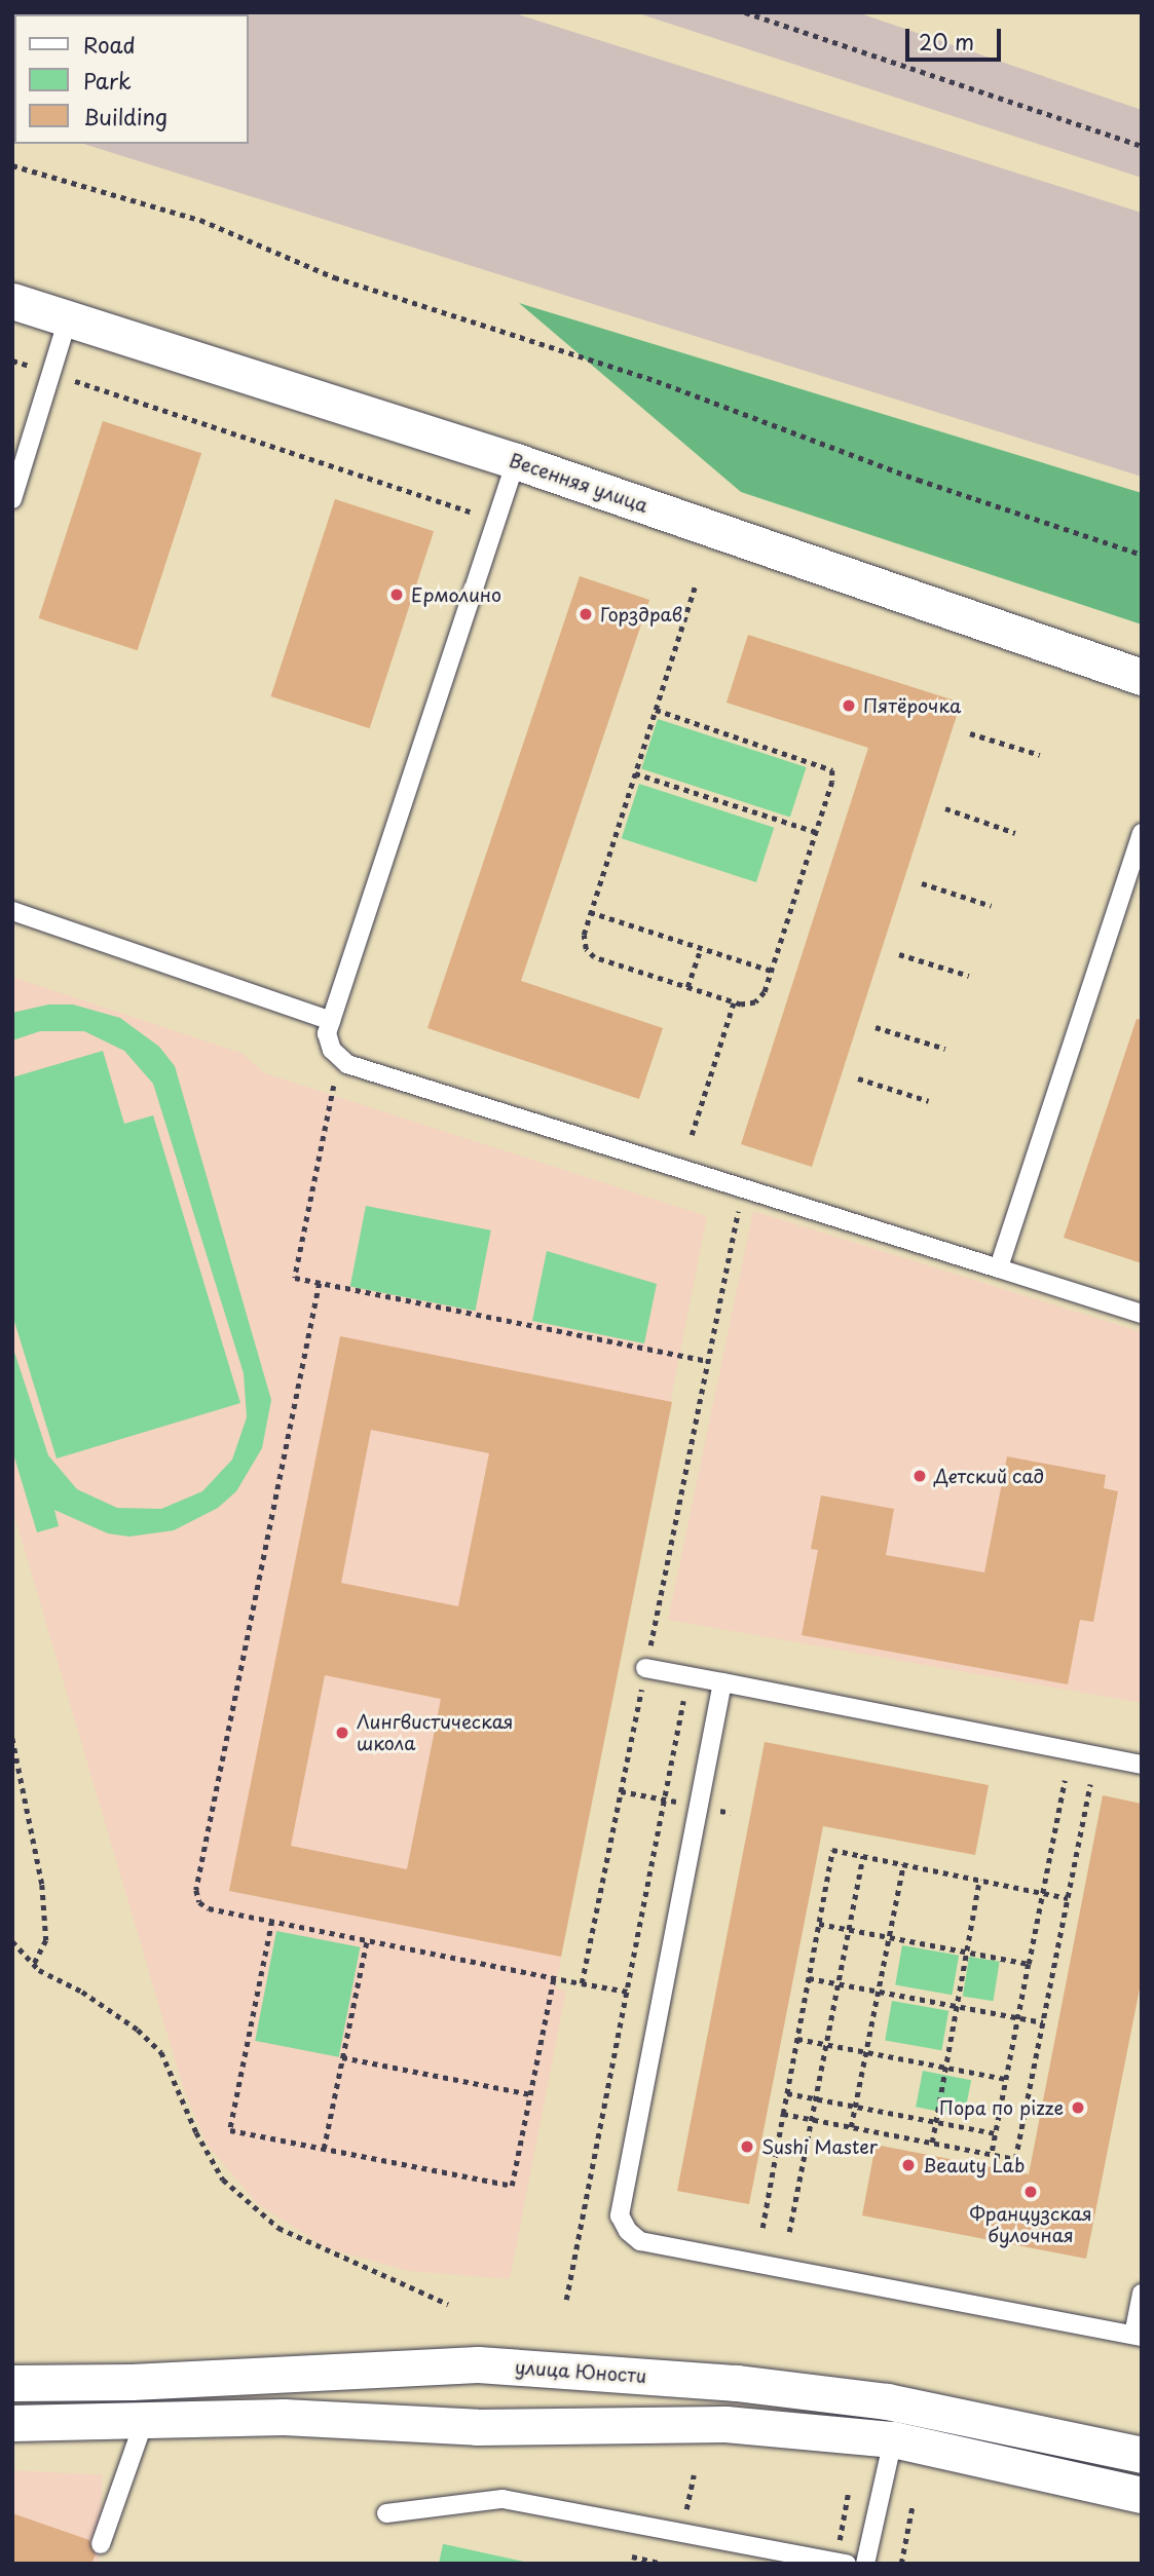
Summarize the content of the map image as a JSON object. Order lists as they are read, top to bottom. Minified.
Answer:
{"streets":{"street":["Весенняя улица","улица Юности"]},"places":["Ермолино","Горздрав","Пятёрочка","Детский сад","Лингвистическая школа","Пора по pizze","Sushi Master","Beauty Lab","Французская булочная"],"legend":["Road","Park","Building"],"scale_bar":"20 m"}
